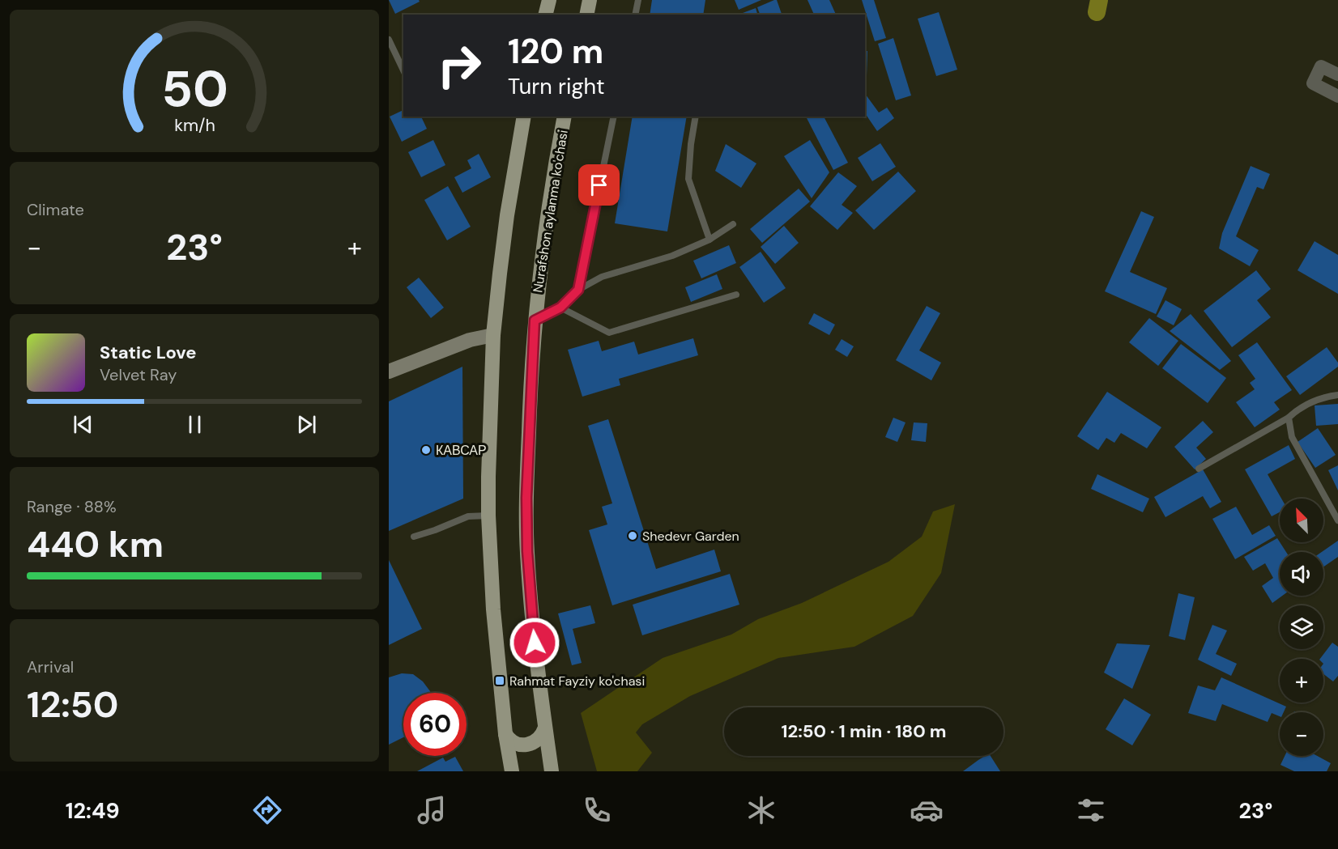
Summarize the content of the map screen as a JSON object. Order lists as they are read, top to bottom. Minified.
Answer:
{"streets":{"main road":["Nurafshon aylanma ko'chasi"]},"places":{"other":["КАВСАР","Shedevr Garden"],"transit":["Rahmat Fayziy ko'chasi"]},"north":"top left","page":{"turn":["120 m","Turn right"],"tile":["Climate",["Range · 88%","440 km"],["Arrival","12:50"]],"heat":["−","23°","+"],"song":["Static Love","Velvet Ray"],"map_buttons":["+","−"],"limit":"60","trip":"12:50 · 1 min · 180 m","tabs":["12:49","23°"],"gauge":["50","km/h"]}}
